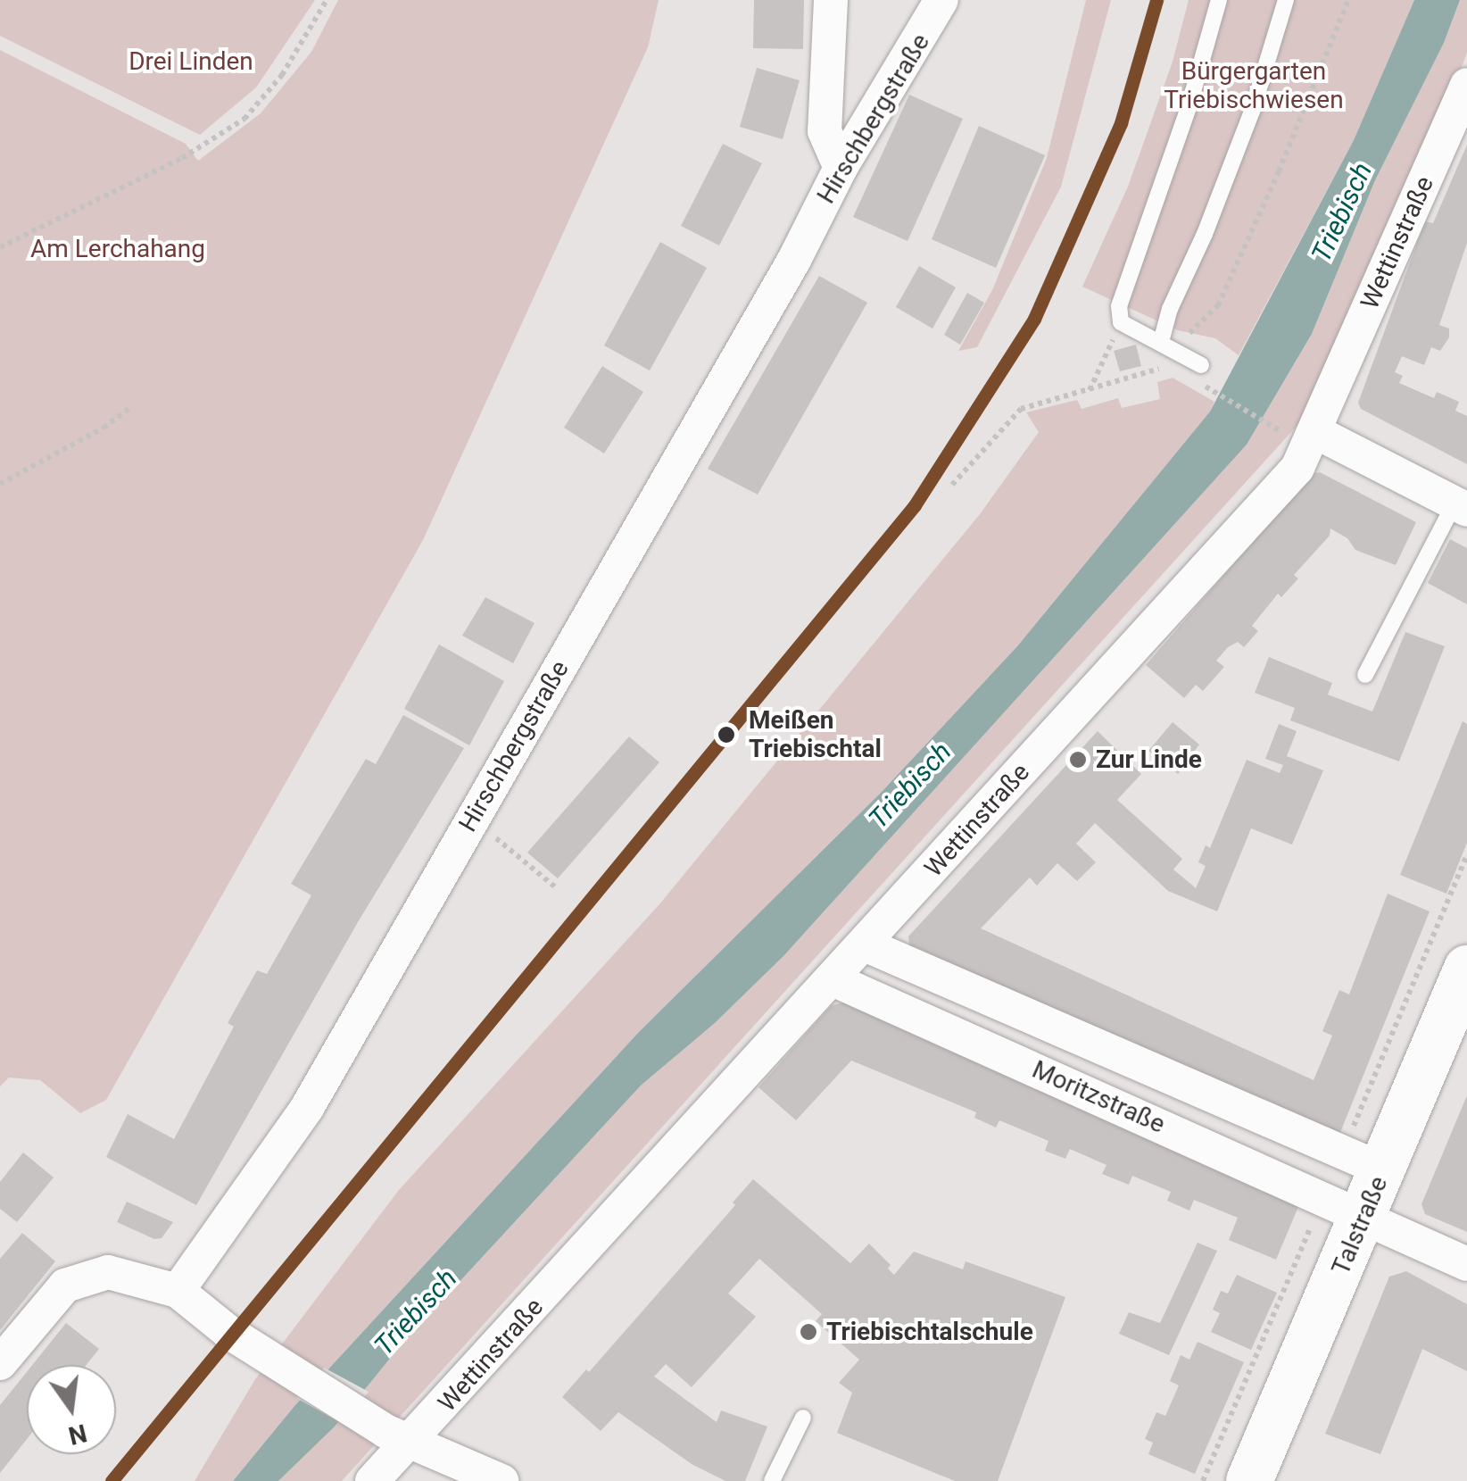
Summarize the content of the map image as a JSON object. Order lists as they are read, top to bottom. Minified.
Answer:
{"streets":{"main road":["Talstraße"],"street":["Hirschbergstraße","Wettinstraße","Moritzstraße"]},"crossings":[["Wettinstraße","Moritzstraße"],["Moritzstraße","Talstraße"]],"water":["Triebisch"],"parks":["Drei Linden","Bürgergarten Triebischwiesen","Am Lerchahang"],"places":["Meißen Triebischtal","Zur Linde","Triebischtalschule"],"north":"bottom"}
